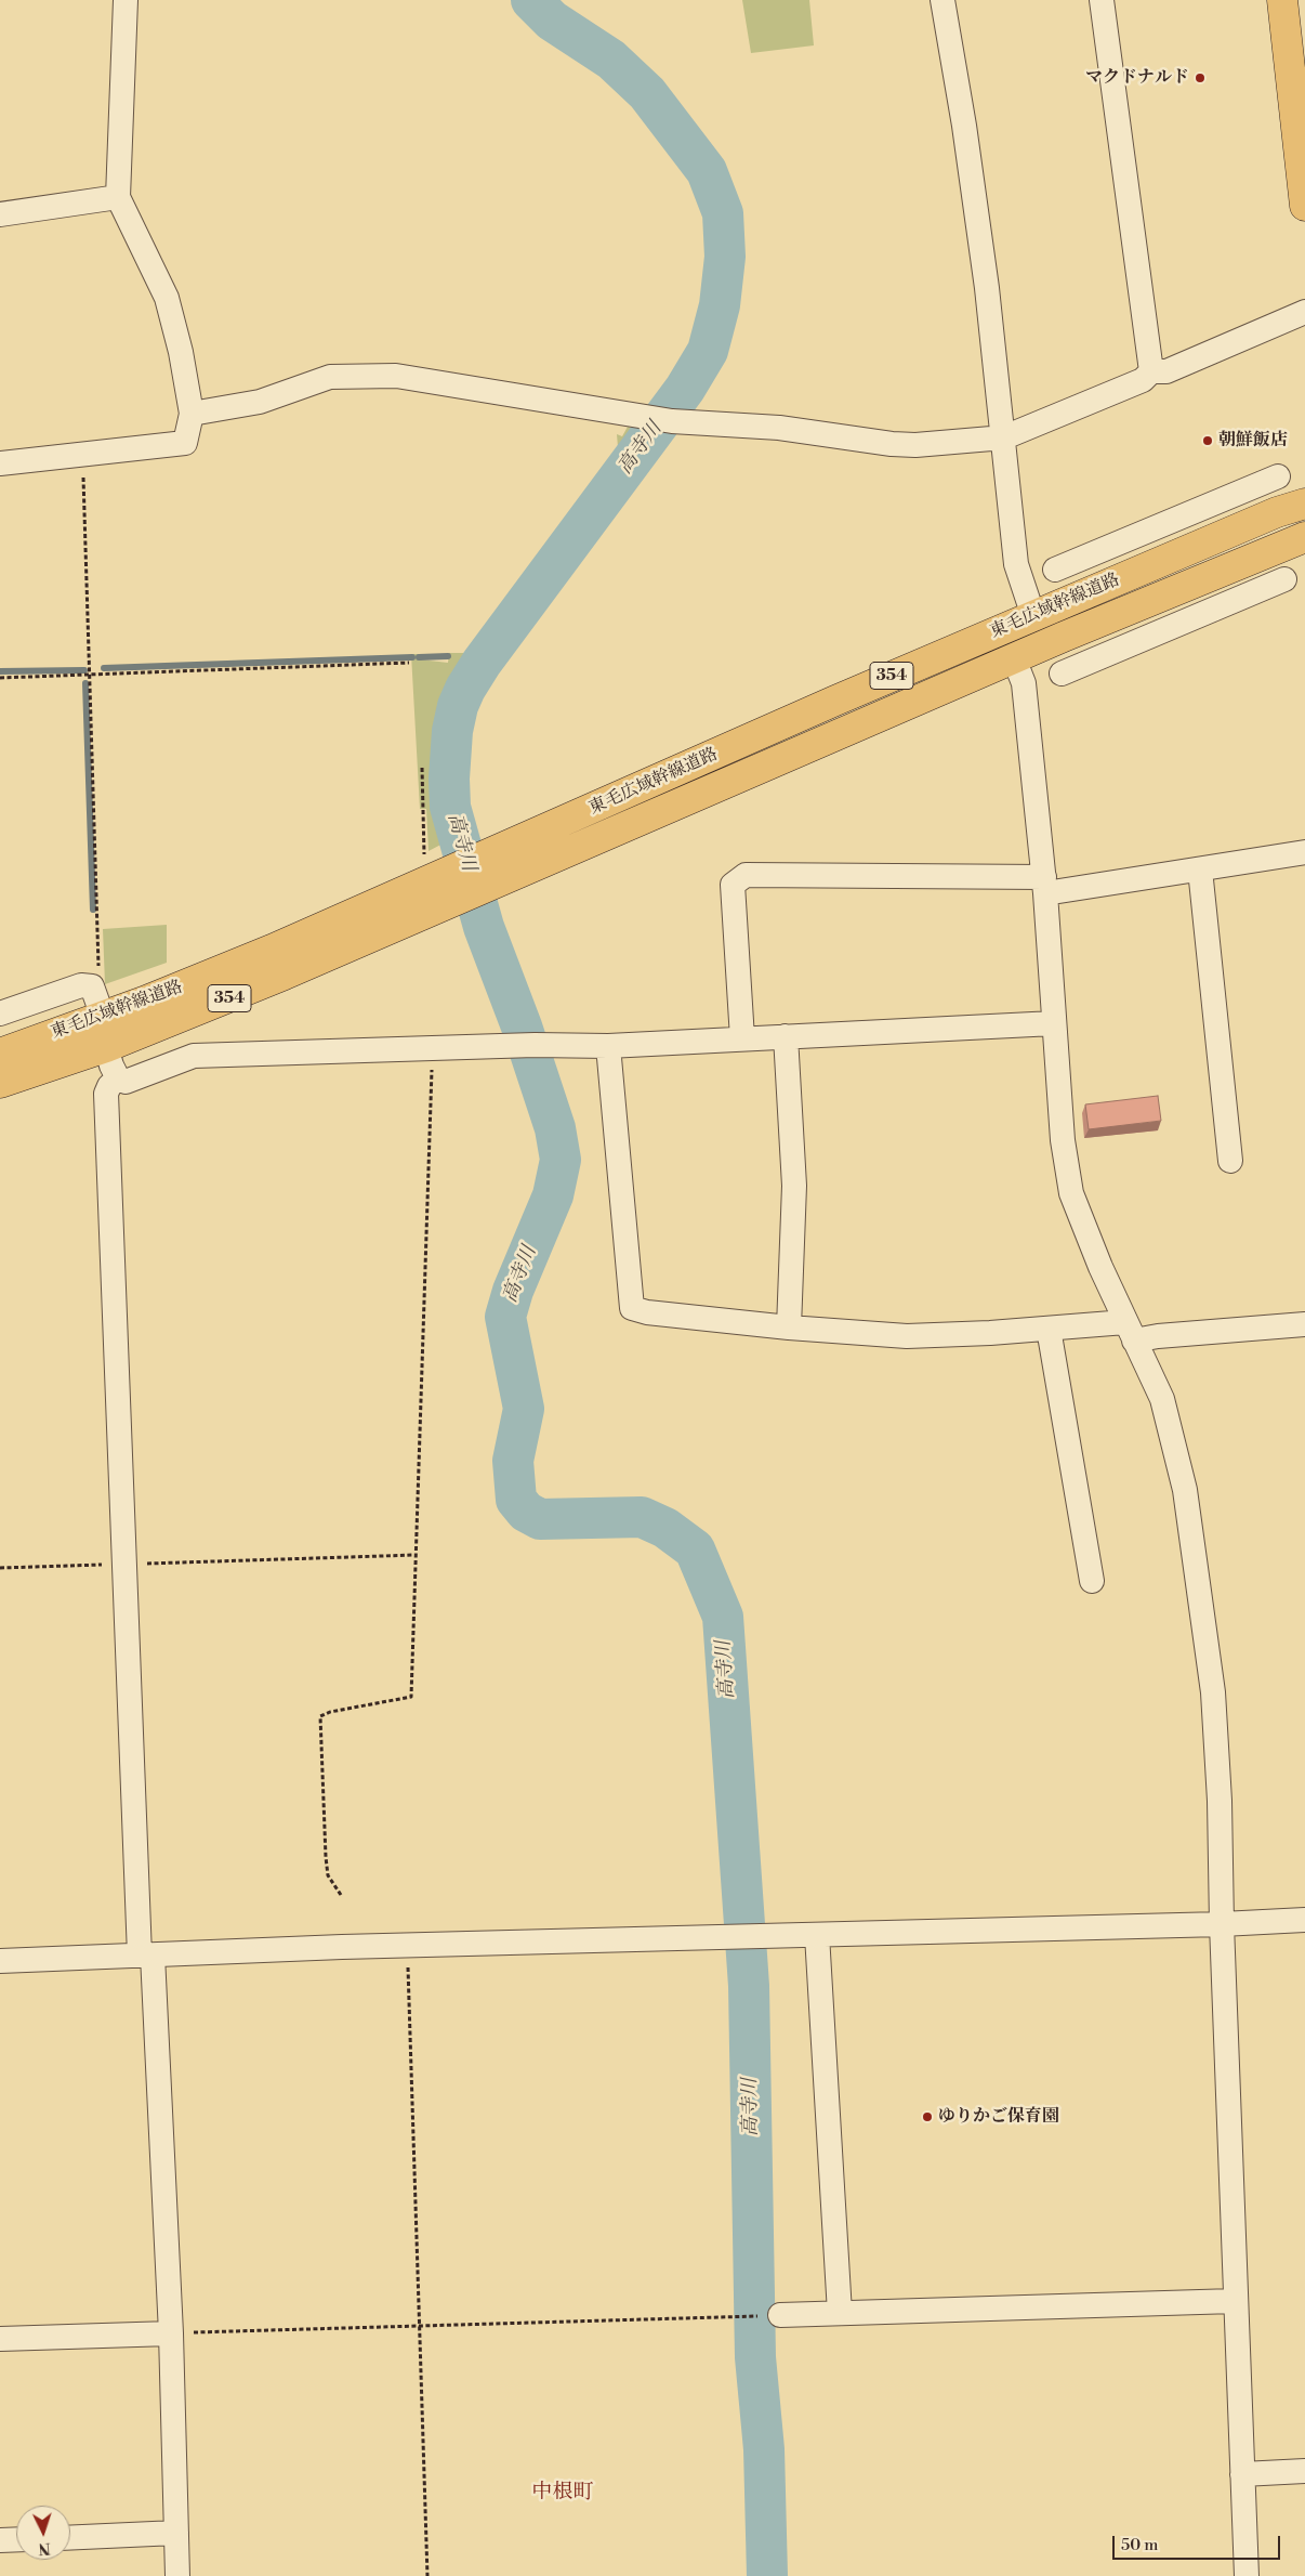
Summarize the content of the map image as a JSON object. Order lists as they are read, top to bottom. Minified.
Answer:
{"streets":{"main road":["東毛広域幹線道路","354"]},"districts":["中根町"],"water":["高寺川"],"places":["マクドナルド","朝鮮飯店","ゆりかご保育園"],"scale_bar":"50 m","north":"bottom"}
